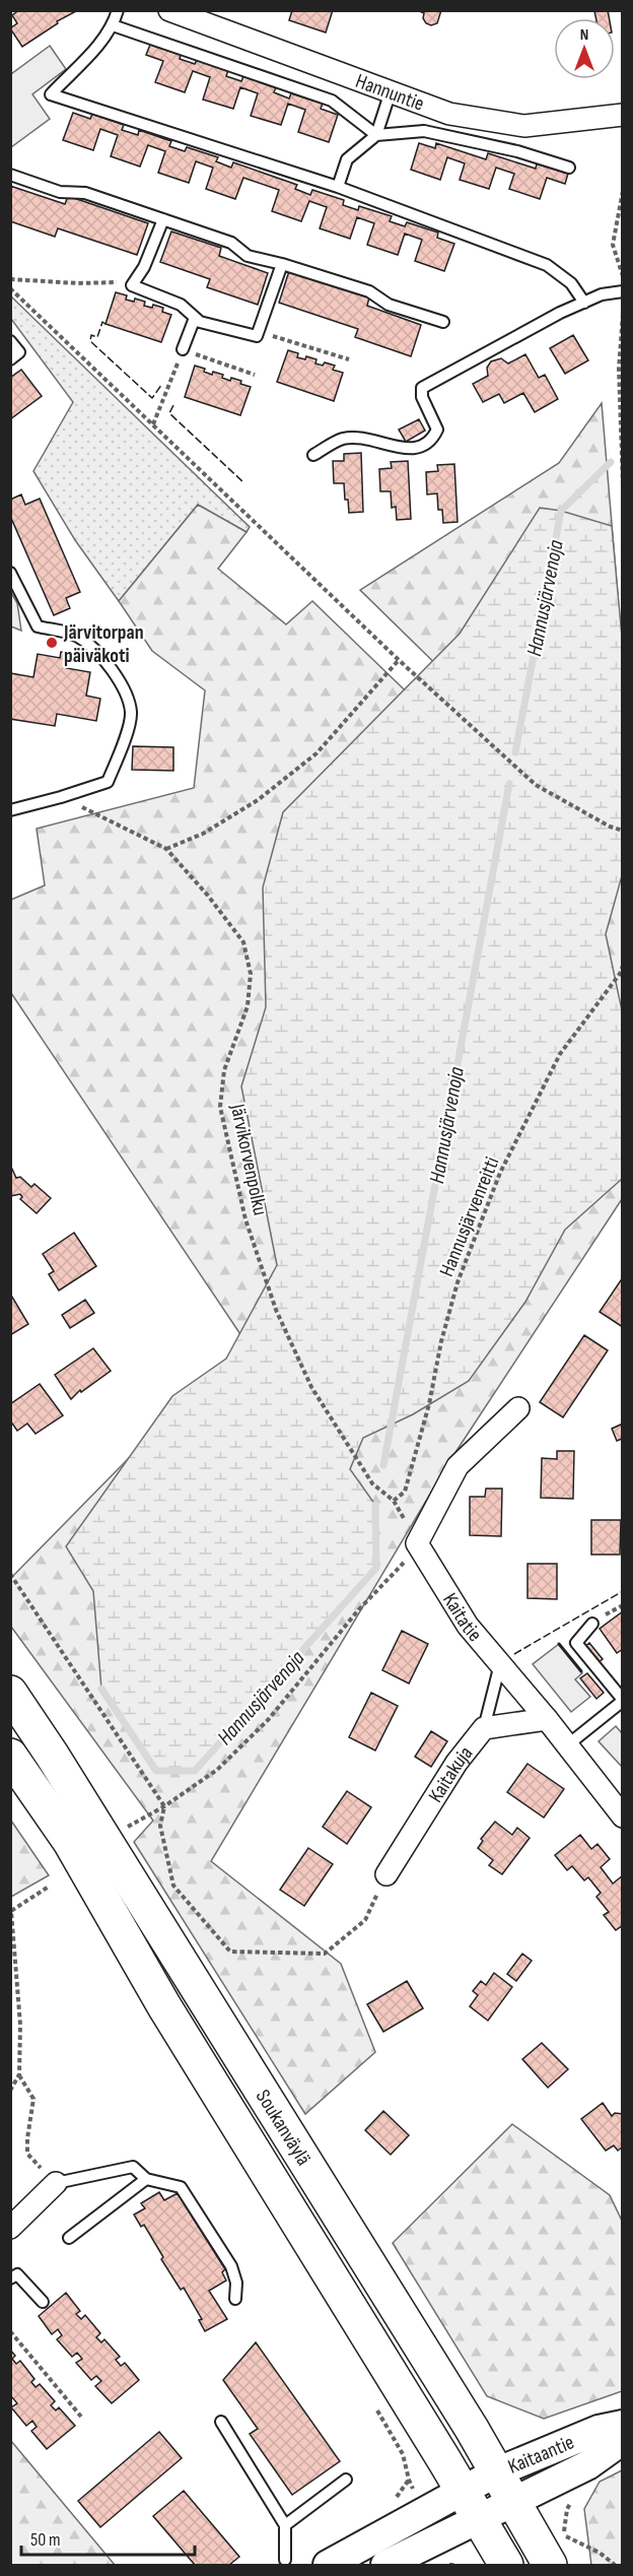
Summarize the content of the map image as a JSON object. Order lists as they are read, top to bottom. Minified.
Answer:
{"streets":{"main road":["Soukanväylä","Kaitaantie"],"street":["Hannuntie","Kaitatie","Kaitakuja"],"path":["Järvikorvenpolku","Hannusjärvenreitti"]},"crossings":[["Järvikorvenpolku","Hannusjärvenreitti"],["Järvikorvenpolku","Kaitatie"],["Kaitatie","Kaitakuja"],["Soukanväylä","Kaitaantie"]],"water":["Hannusjärvenoja"],"places":["Järvitorpan päiväkoti"],"scale_bar":"50 m","north":"top"}
